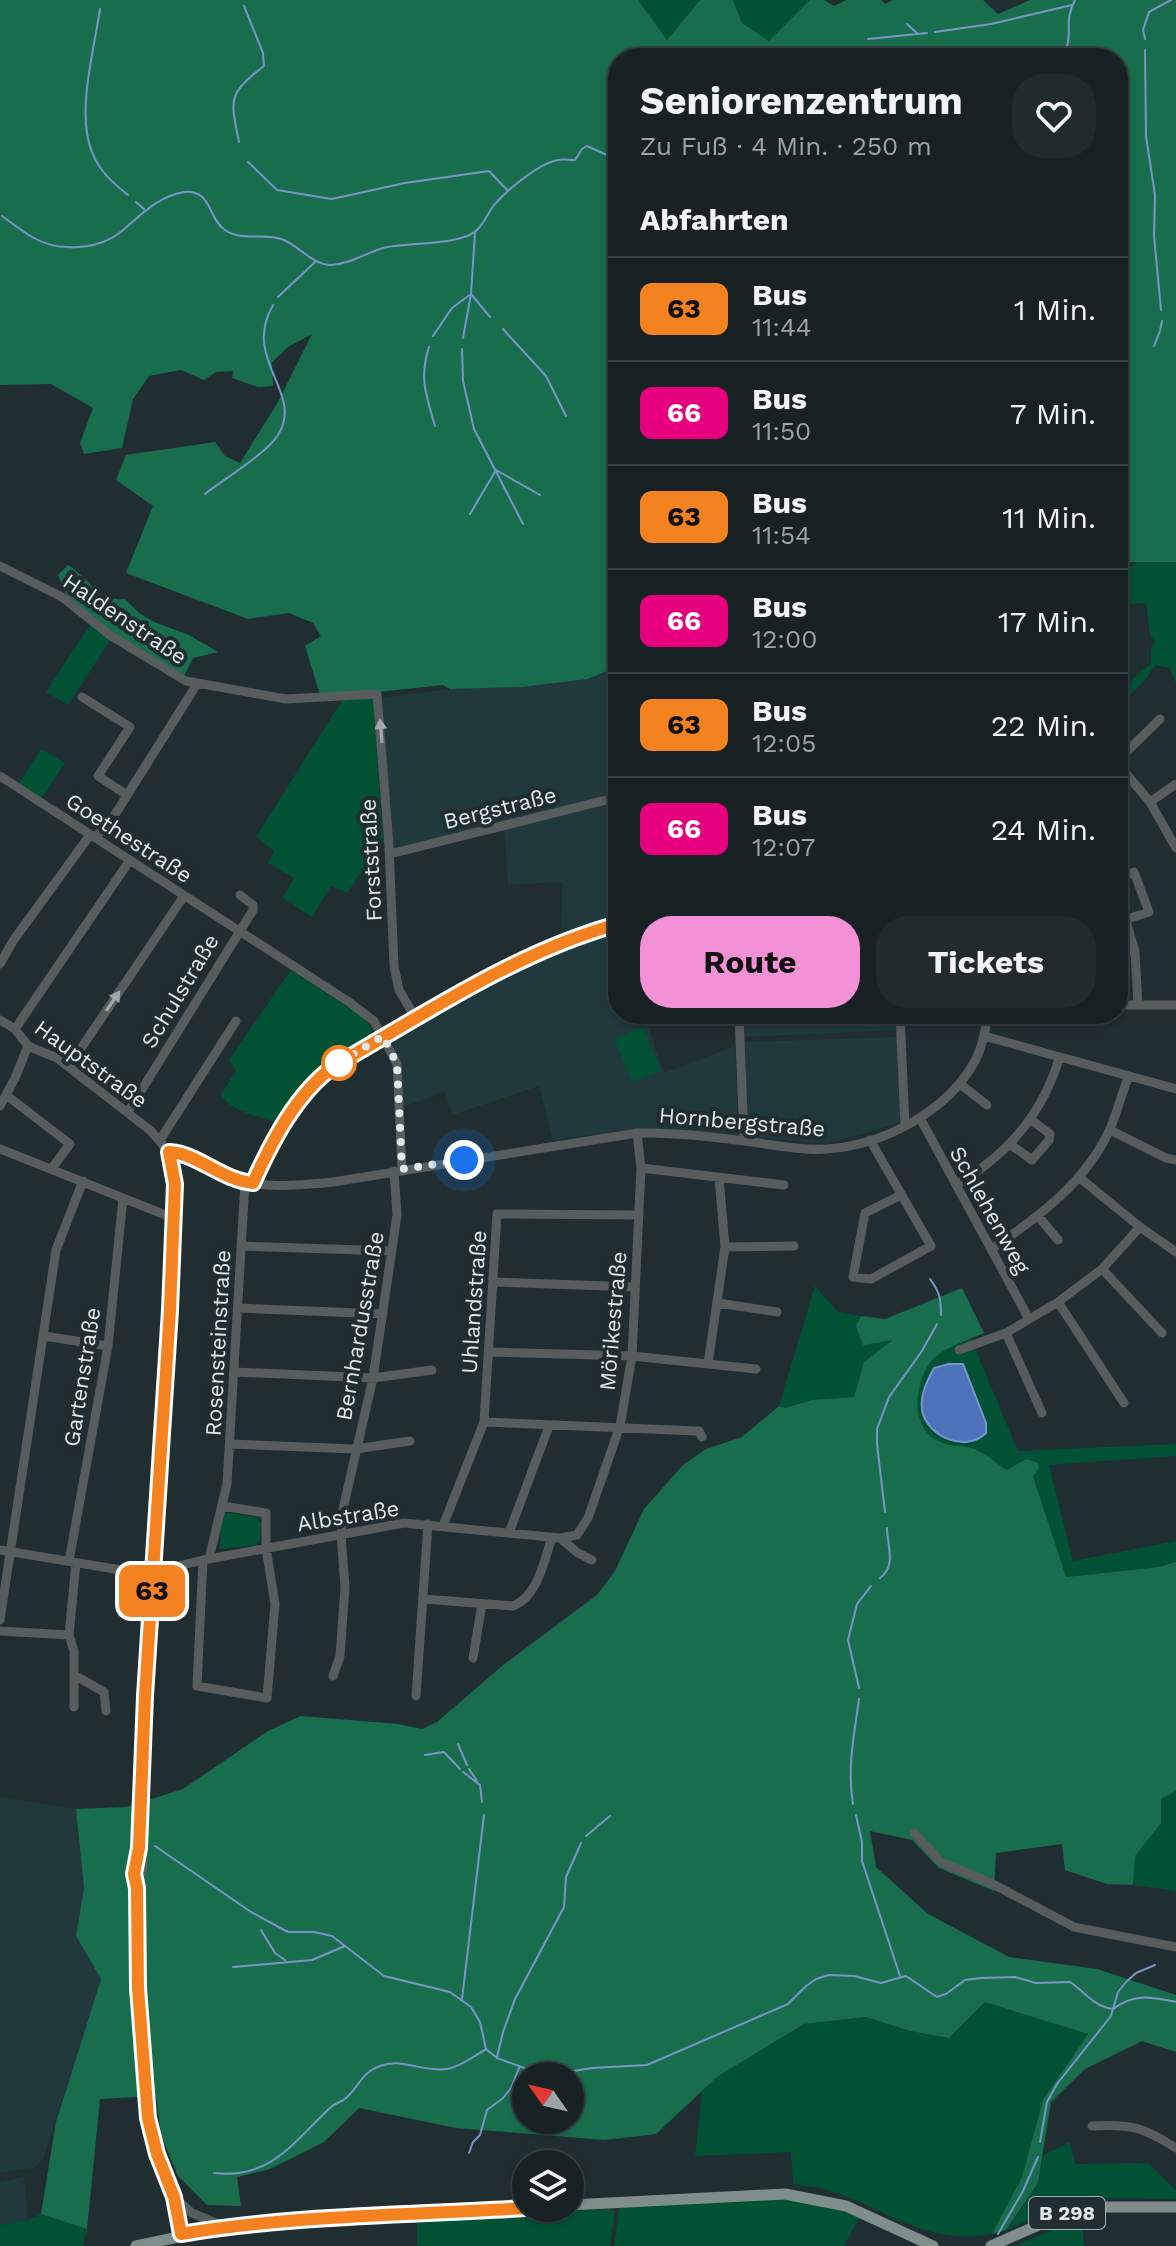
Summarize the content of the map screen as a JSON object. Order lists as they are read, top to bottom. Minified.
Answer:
{"streets":{"main road":["B 298"],"street":["Haldenstraße","Bergstraße","Goethestraße","Forststraße","Schulstraße","Hauptstraße","Hornbergstraße","Schlehenweg","Uhlandstraße","Mörikestraße","Bernhardusstraße","Rosensteinstraße","Gartenstraße","Albstraße"]},"crossings":[["Haldenstraße","Forststraße"],["Bergstraße","Forststraße"],["Goethestraße","Schulstraße"],["Schulstraße","Hauptstraße"],["Hauptstraße","Hornbergstraße"],["Hornbergstraße","Schlehenweg"],["Hornbergstraße","Mörikestraße"],["Hornbergstraße","Bernhardusstraße"],["Hornbergstraße","Rosensteinstraße"],["Uhlandstraße","Mörikestraße"],["Uhlandstraße","Albstraße"],["Mörikestraße","Albstraße"],["Bernhardusstraße","Albstraße"],["Rosensteinstraße","Albstraße"]],"one_way":["Forststraße"],"lines":["bus line 63"],"north":"top left","page":{"on_map":"63","heading":[["Seniorenzentrum","Zu Fuß · 4 Min. · 250 m"],"Abfahrten"],"list":[{"mark":"63","name":"Bus","note":"11:44","value":"1 Min."},{"mark":"66","name":"Bus","note":"11:50","value":"7 Min."},{"mark":"63","name":"Bus","note":"11:54","value":"11 Min."},{"mark":"66","name":"Bus","note":"12:00","value":"17 Min."},{"mark":"63","name":"Bus","note":"12:05","value":"22 Min."},{"mark":"66","name":"Bus","note":"12:07","value":"24 Min."}],"buttons":["Route","Tickets"]}}
